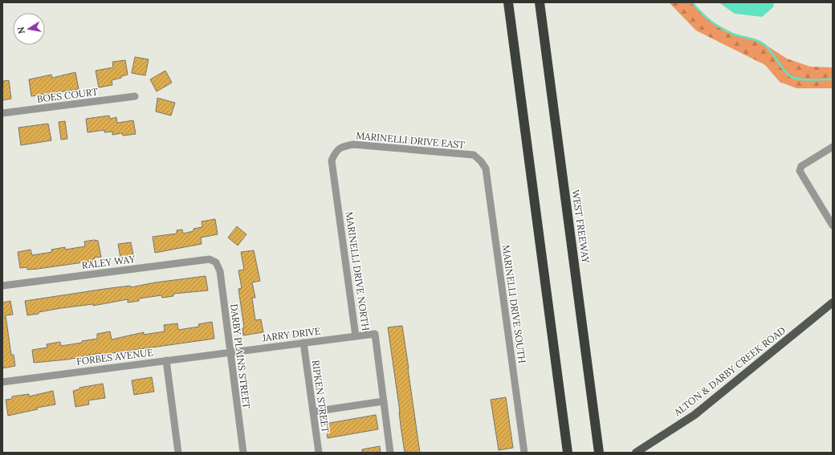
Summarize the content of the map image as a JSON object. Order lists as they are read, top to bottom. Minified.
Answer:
{"streets":{"highway":["WEST FREEWAY"],"main road":["ALTON & DARBY CREEK ROAD"],"street":["BOES COURT","MARINELLI DRIVE EAST","RALEY WAY","MARINELLI DRIVE NORTH","MARINELLI DRIVE SOUTH","JARRY DRIVE","DARBY PLAINS STREET","FORBES AVENUE","RIPKEN STREET"]},"crossings":[["MARINELLI DRIVE EAST","MARINELLI DRIVE NORTH"],["MARINELLI DRIVE EAST","MARINELLI DRIVE SOUTH"],["RALEY WAY","DARBY PLAINS STREET"],["MARINELLI DRIVE NORTH","JARRY DRIVE"],["JARRY DRIVE","DARBY PLAINS STREET"],["JARRY DRIVE","FORBES AVENUE"],["JARRY DRIVE","RIPKEN STREET"],["DARBY PLAINS STREET","FORBES AVENUE"]],"north":"left"}
